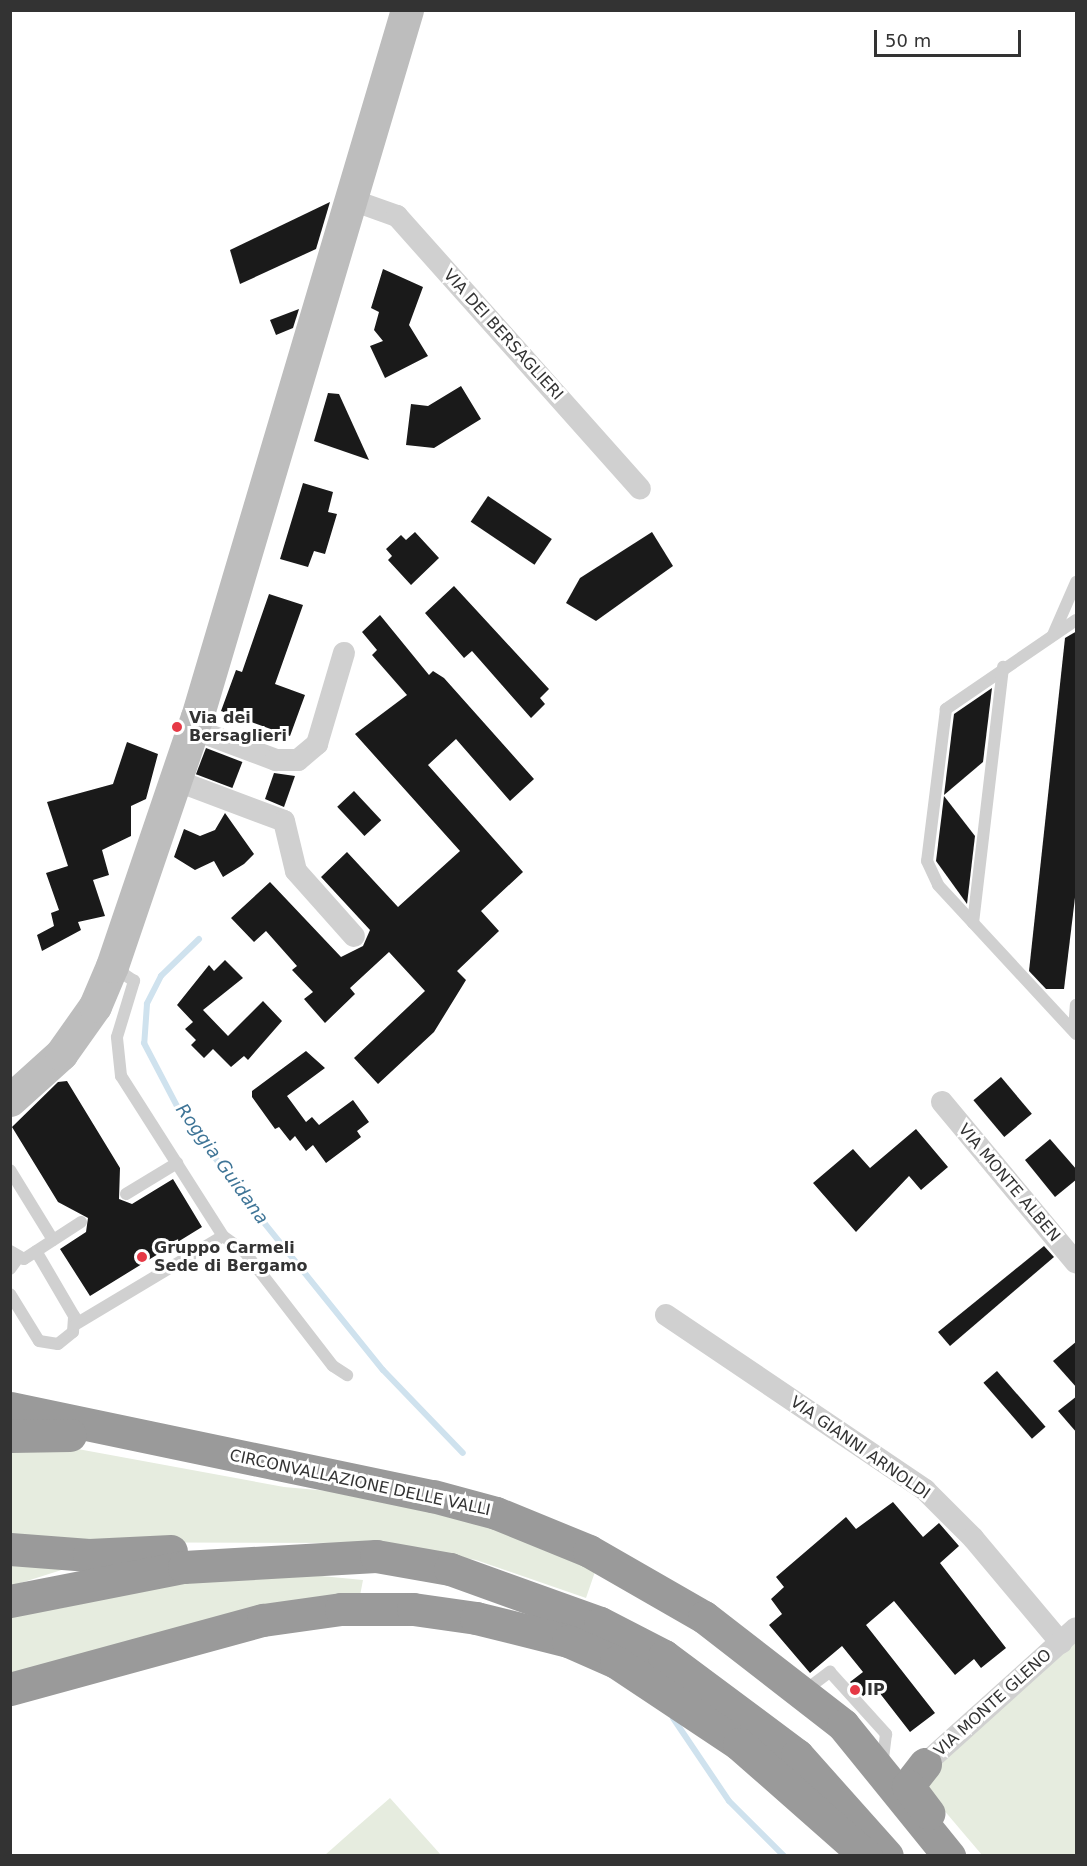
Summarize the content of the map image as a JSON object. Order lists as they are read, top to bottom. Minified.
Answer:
{"streets":{"highway":["CIRCONVALLAZIONE DELLE VALLI"],"street":["VIA DEI BERSAGLIERI","VIA MONTE ALBEN","VIA GIANNI ARNOLDI","VIA MONTE GLENO"]},"crossings":[["VIA GIANNI ARNOLDI","VIA MONTE GLENO"]],"water":["Roggia Guidana"],"places":["Via dei Bersaglieri","Gruppo Carmeli Sede di Bergamo","IP"],"scale_bar":"50 m"}
